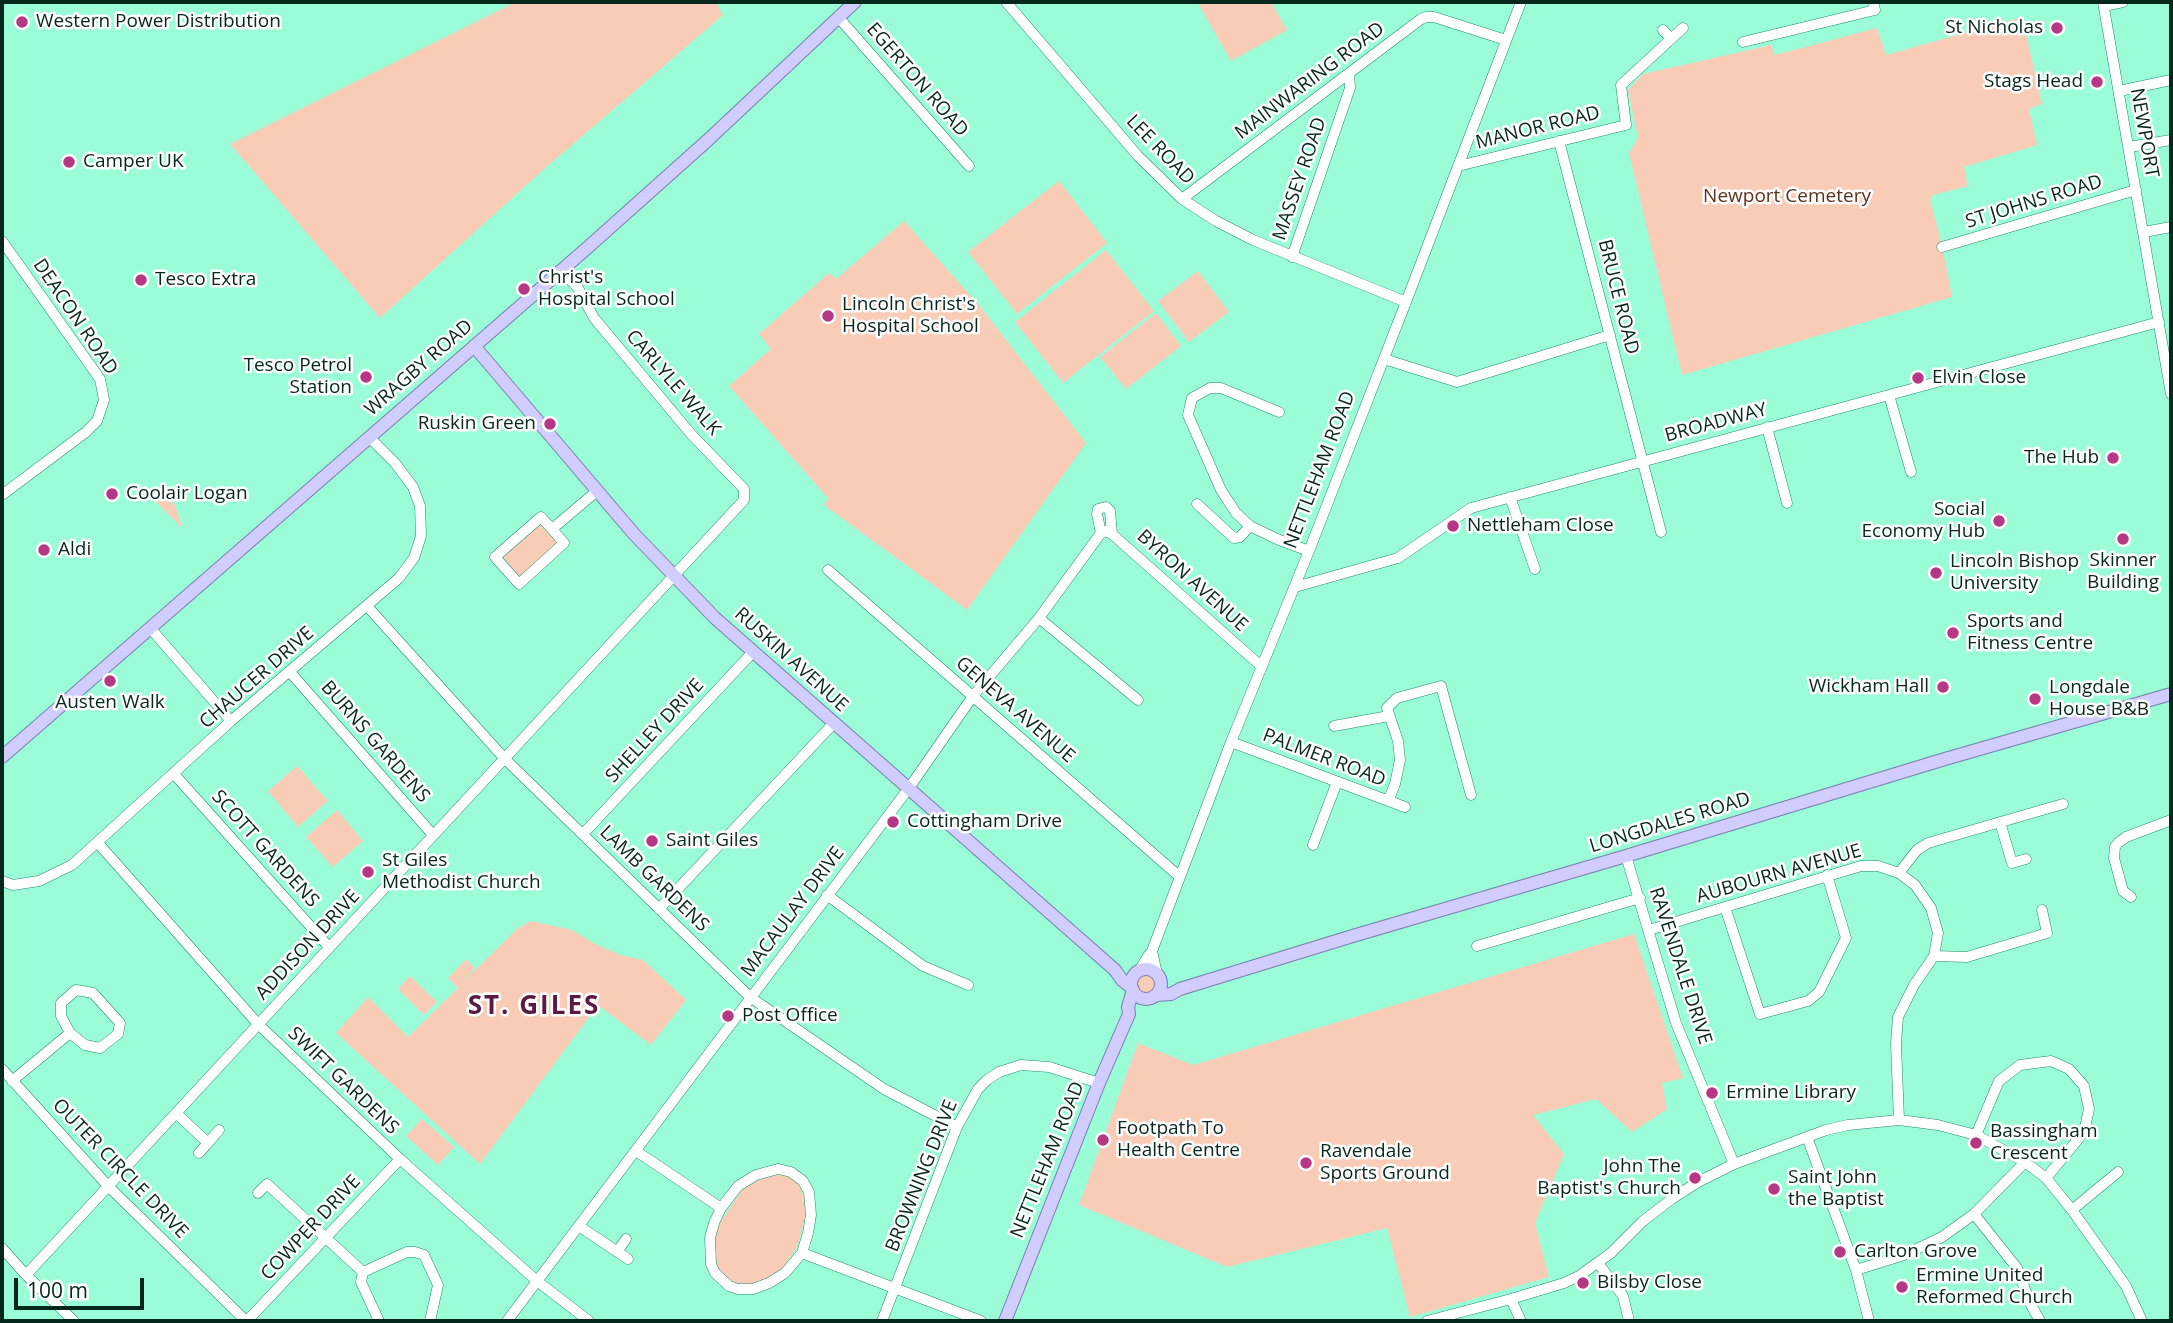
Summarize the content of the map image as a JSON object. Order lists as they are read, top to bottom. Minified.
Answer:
{"streets":{"main road":["WRAGBY ROAD","NETTLEHAM ROAD","RUSKIN AVENUE","LONGDALES ROAD"],"street":["EGERTON ROAD","MAINWARING ROAD","MANOR ROAD","NEWPORT","LEE ROAD","MASSEY ROAD","ST JOHNS ROAD","BRUCE ROAD","DEACON ROAD","CARLYLE WALK","BROADWAY","BYRON AVENUE","CHAUCER DRIVE","GENEVA AVENUE","SHELLEY DRIVE","BURNS GARDENS","PALMER ROAD","SCOTT GARDENS","AUBOURN AVENUE","LAMB GARDENS","MACAULAY DRIVE","ADDISON DRIVE","RAVENDALE DRIVE","SWIFT GARDENS","OUTER CIRCLE DRIVE","BROWNING DRIVE","COWPER DRIVE"]},"crossings":[["EGERTON ROAD","WRAGBY ROAD"],["MAINWARING ROAD","LEE ROAD"],["MAINWARING ROAD","MASSEY ROAD"],["MAINWARING ROAD","NETTLEHAM ROAD"],["MANOR ROAD","BRUCE ROAD"],["MANOR ROAD","NETTLEHAM ROAD"],["NEWPORT","ST JOHNS ROAD"],["NEWPORT","BROADWAY"],["LEE ROAD","MASSEY ROAD"],["LEE ROAD","NETTLEHAM ROAD"],["BRUCE ROAD","BROADWAY"],["WRAGBY ROAD","CARLYLE WALK"],["WRAGBY ROAD","RUSKIN AVENUE"],["WRAGBY ROAD","CHAUCER DRIVE"],["CARLYLE WALK","ADDISON DRIVE"],["BROADWAY","NETTLEHAM ROAD"],["NETTLEHAM ROAD","BYRON AVENUE"],["NETTLEHAM ROAD","RUSKIN AVENUE"],["NETTLEHAM ROAD","GENEVA AVENUE"],["NETTLEHAM ROAD","PALMER ROAD"],["NETTLEHAM ROAD","LONGDALES ROAD"],["NETTLEHAM ROAD","BROWNING DRIVE"],["BYRON AVENUE","MACAULAY DRIVE"],["RUSKIN AVENUE","SHELLEY DRIVE"],["RUSKIN AVENUE","LONGDALES ROAD"],["RUSKIN AVENUE","MACAULAY DRIVE"],["RUSKIN AVENUE","ADDISON DRIVE"],["CHAUCER DRIVE","BURNS GARDENS"],["CHAUCER DRIVE","SCOTT GARDENS"],["CHAUCER DRIVE","LAMB GARDENS"],["CHAUCER DRIVE","SWIFT GARDENS"],["GENEVA AVENUE","MACAULAY DRIVE"],["SHELLEY DRIVE","LAMB GARDENS"],["BURNS GARDENS","ADDISON DRIVE"],["LONGDALES ROAD","RAVENDALE DRIVE"],["SCOTT GARDENS","ADDISON DRIVE"],["AUBOURN AVENUE","RAVENDALE DRIVE"],["LAMB GARDENS","MACAULAY DRIVE"],["LAMB GARDENS","ADDISON DRIVE"],["LAMB GARDENS","BROWNING DRIVE"],["MACAULAY DRIVE","SWIFT GARDENS"],["ADDISON DRIVE","SWIFT GARDENS"],["ADDISON DRIVE","OUTER CIRCLE DRIVE"],["SWIFT GARDENS","COWPER DRIVE"],["OUTER CIRCLE DRIVE","COWPER DRIVE"]],"districts":["ST. GILES"],"parks":["Newport Cemetery"],"places":["Western Power Distribution","St Nicholas","Stags Head","Camper UK","Tesco Extra","Christ's Hospital School","Lincoln Christ's Hospital School","Tesco Petrol Station","Elvin Close","Ruskin Green","The Hub","Coolair Logan","Social Economy Hub","Nettleham Close","Skinner Building","Aldi","Lincoln Bishop University","Sports and Fitness Centre","Austen Walk","Wickham Hall","Longdale House B&B","Cottingham Drive","Saint Giles","St Giles Methodist Church","Post Office","Ermine Library","Footpath To Health Centre","Bassingham Crescent","Ravendale Sports Ground","John The Baptist's Church","Saint John the Baptist","Carlton Grove","Bilsby Close","Ermine United Reformed Church"],"scale_bar":"100 m"}
